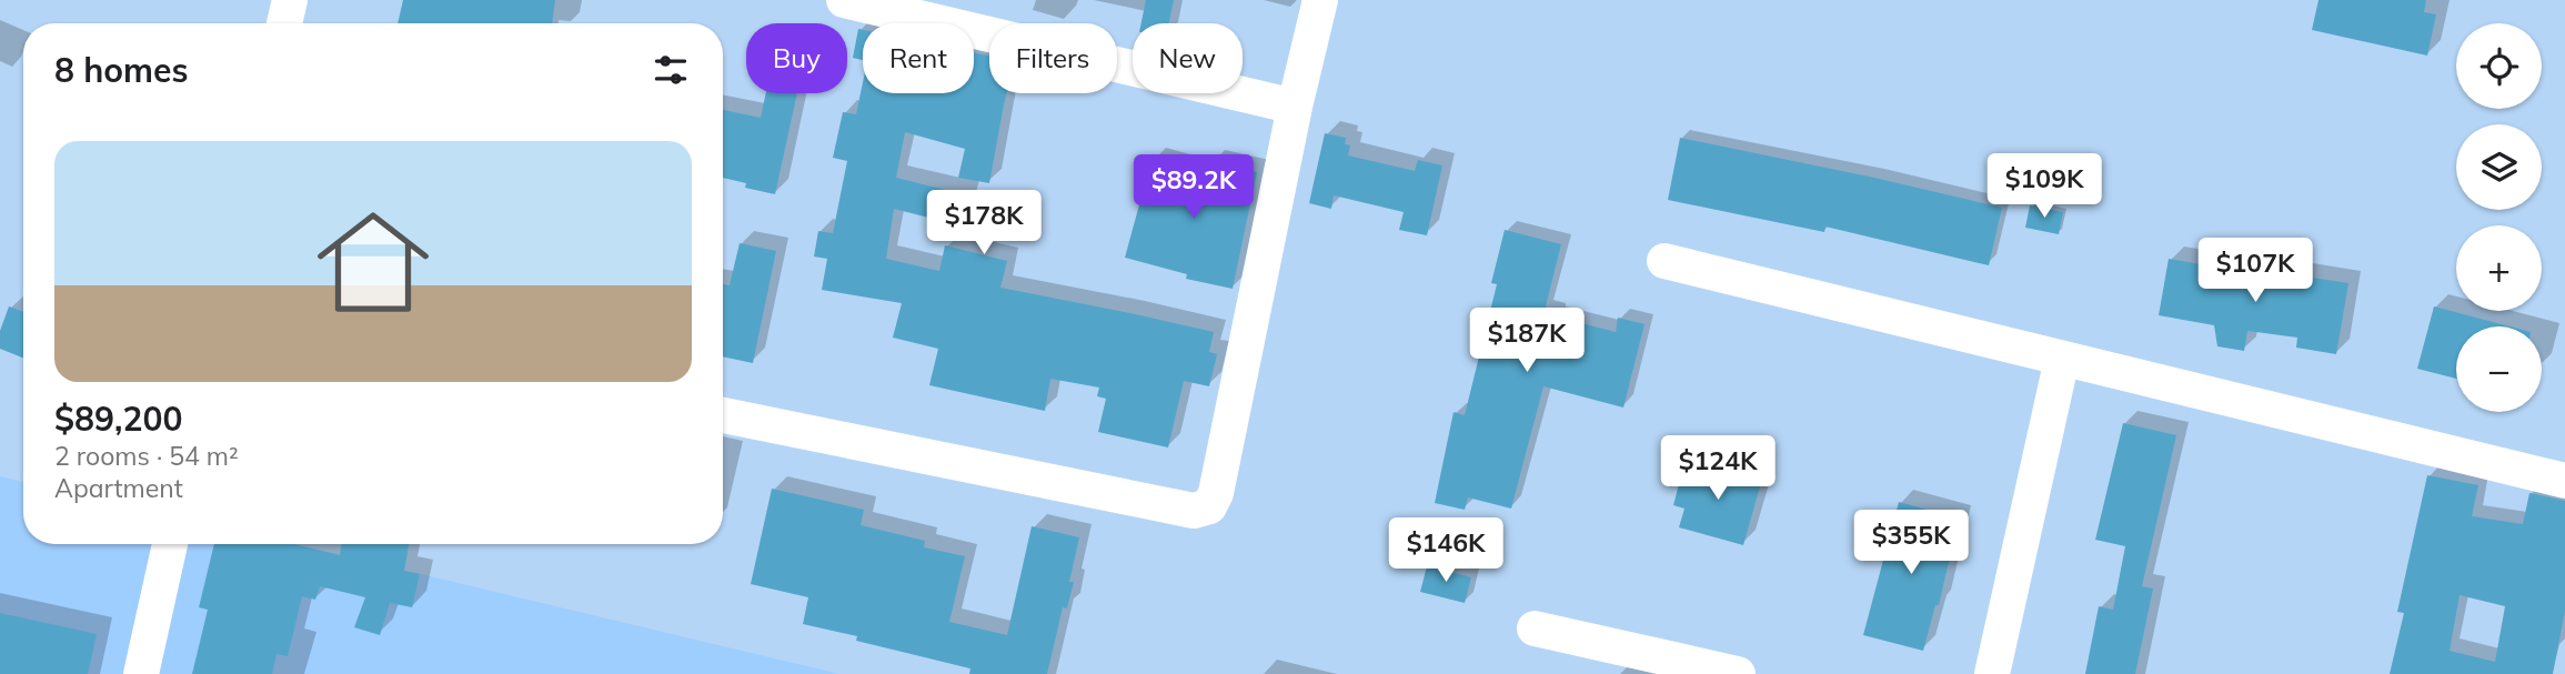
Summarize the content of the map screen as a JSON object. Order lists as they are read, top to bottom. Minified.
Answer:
{"page":{"map_buttons":["+","−"],"chip":["Buy","Rent","Filters","New"],"heading":"8 homes","list":[{"name":"$89,200","note":"2 rooms · 54 m² · Apartment"}],"price":["$109K","$89.2K","$178K","$107K","$187K","$124K","$355K","$146K"]}}
